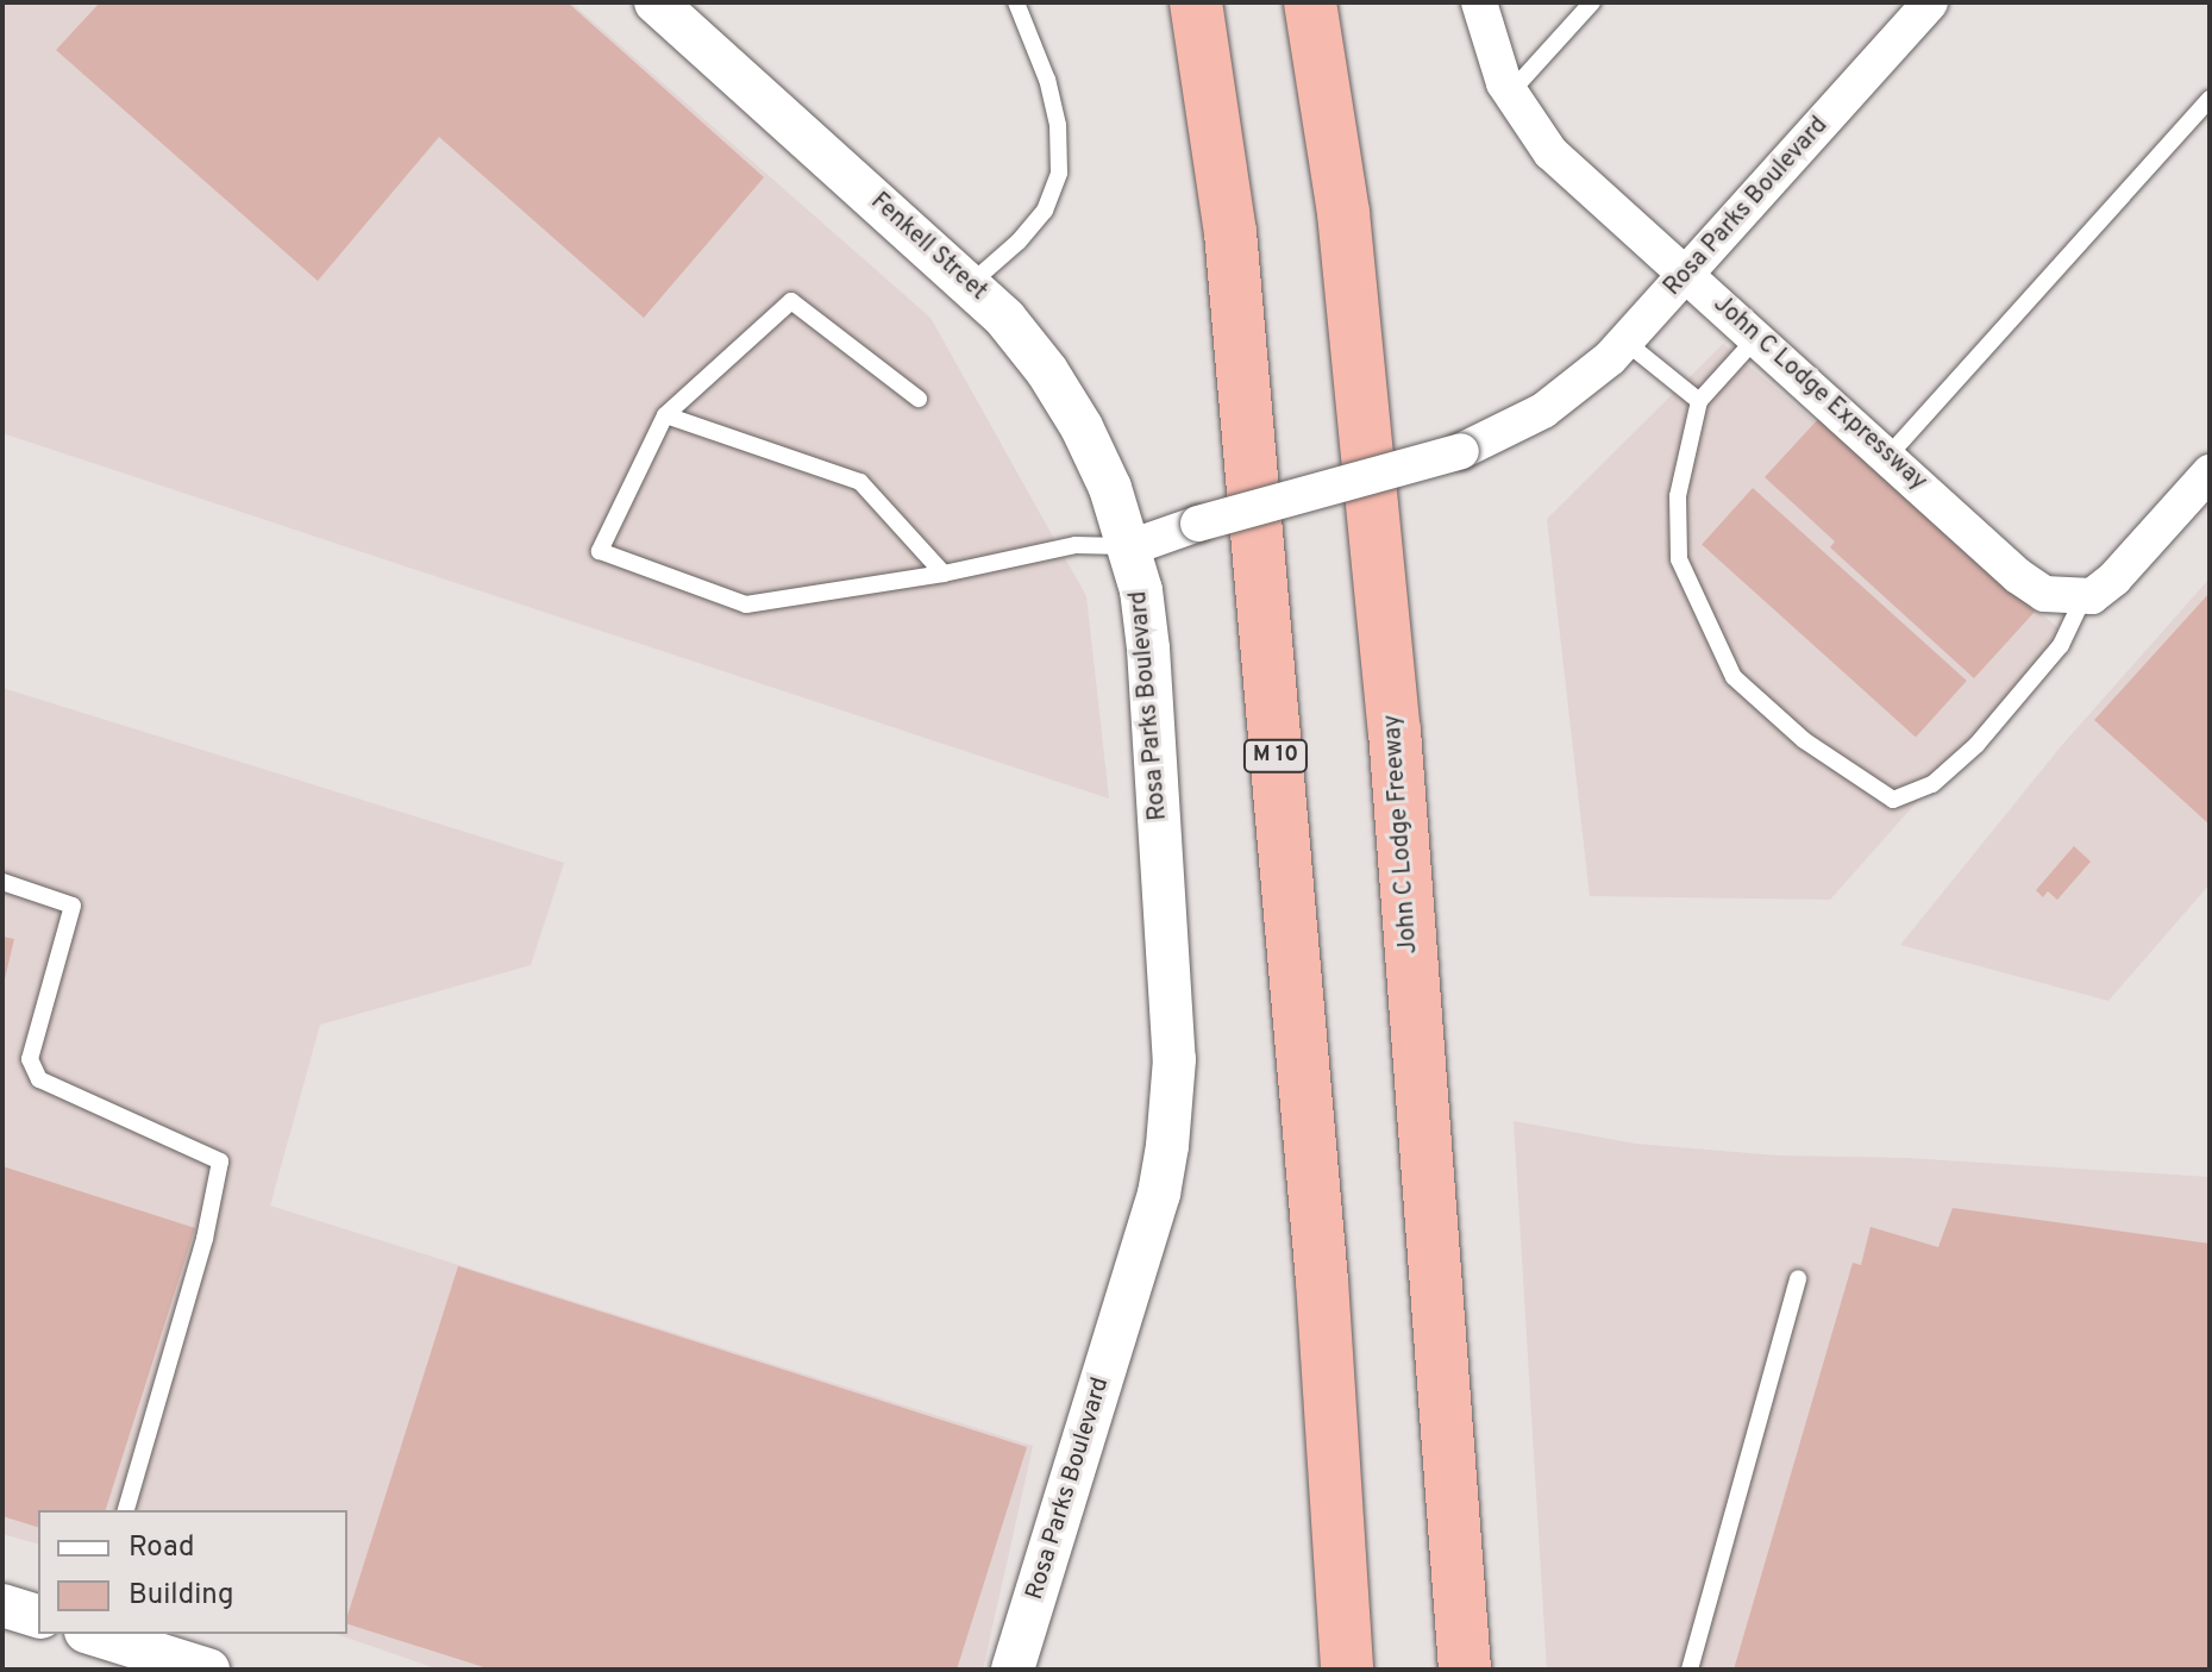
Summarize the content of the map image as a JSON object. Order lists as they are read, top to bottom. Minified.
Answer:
{"streets":{"highway":["M 10","John C Lodge Freeway"],"street":["Rosa Parks Boulevard","Fenkell Street","John C Lodge Expressway"]},"crossings":[["Rosa Parks Boulevard","Fenkell Street"],["Rosa Parks Boulevard","John C Lodge Expressway"]],"legend":["Road","Building"]}
